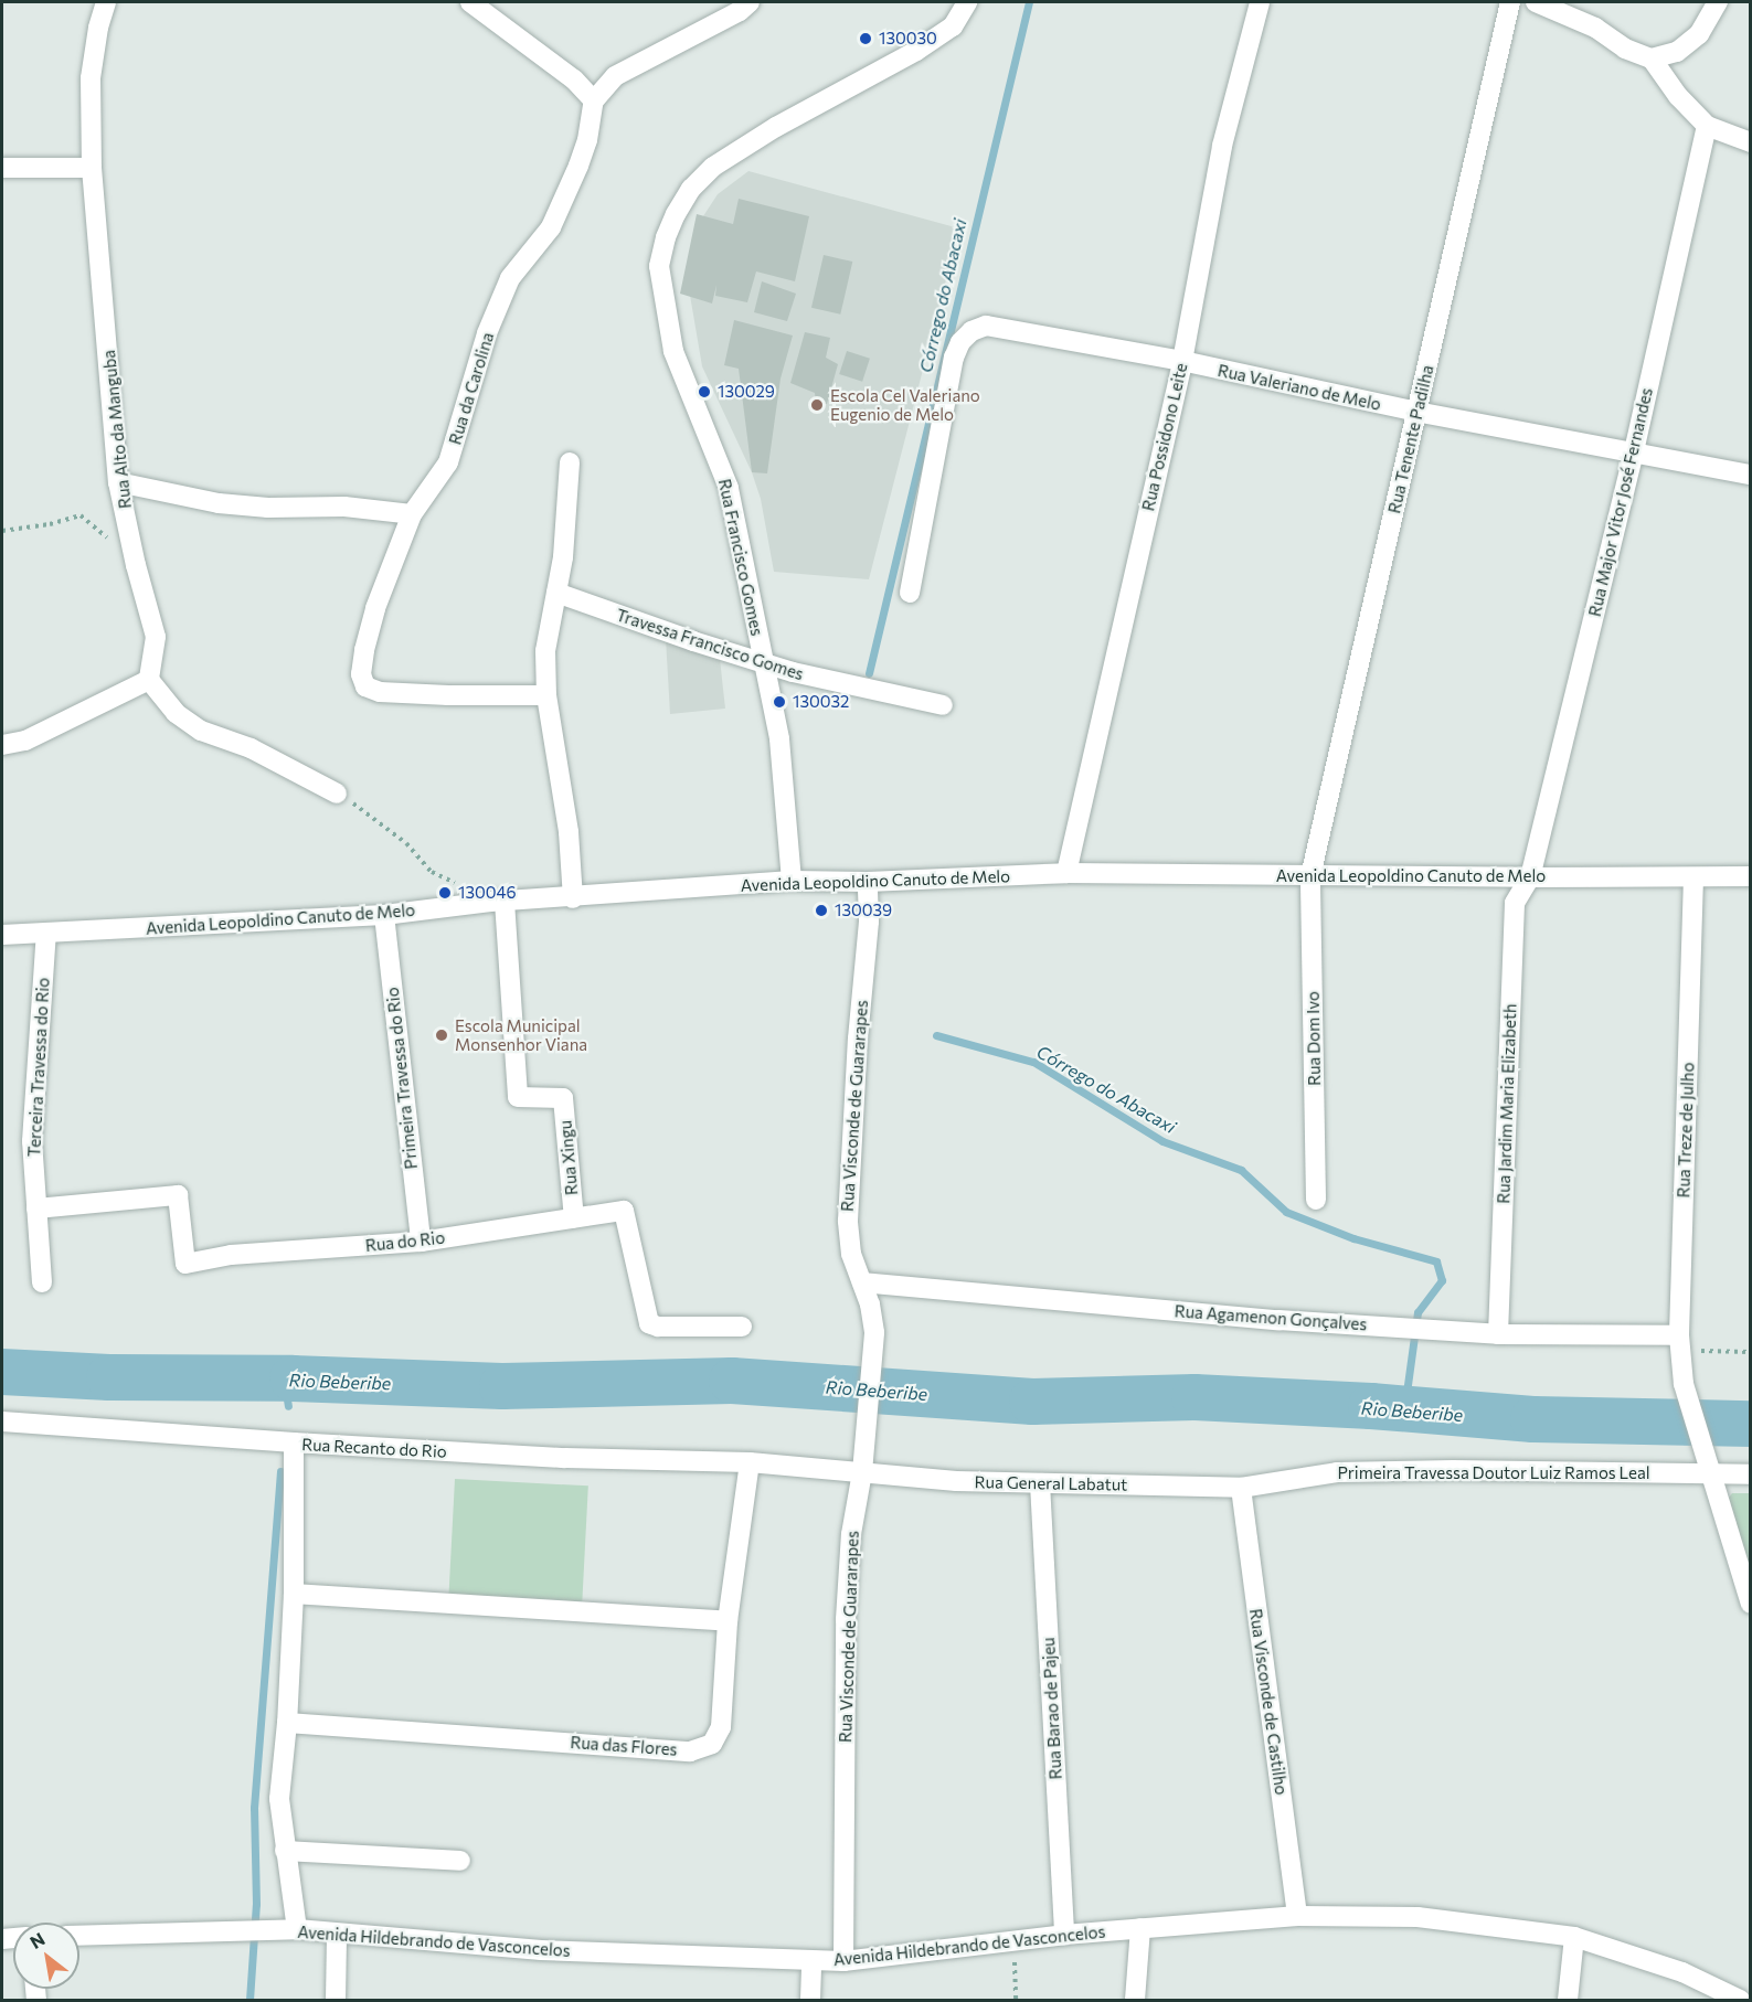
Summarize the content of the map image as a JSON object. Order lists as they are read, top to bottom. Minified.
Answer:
{"streets":{"street":["Rua Valeriano de Melo","Rua da Carolina","Rua Alto da Manguba","Rua Possidono Leite","Rua Tenente Padilha","Rua Major Vitor José Fernandes","Rua Francisco Gomes","Travessa Francisco Gomes","Avenida Leopoldino Canuto de Melo","Rua Dom Ivo","Terceira Travessa do Rio","Primeira Travessa do Rio","Rua Jardim Maria Elizabeth","Rua Visconde de Guararapes","Rua Treze de Julho","Rua Xingu","Rua do Rio","Rua Agamenon Gonçalves","Rua Recanto do Rio","Primeira Travessa Doutor Luiz Ramos Leal","Rua General Labatut","Rua Visconde de Castilho","Rua Barao de Pajeu","Rua das Flores","Avenida Hildebrando de Vasconcelos"]},"crossings":[["Rua Valeriano de Melo","Rua Possidono Leite"],["Rua Valeriano de Melo","Rua Tenente Padilha"],["Rua Valeriano de Melo","Rua Major Vitor José Fernandes"],["Rua Possidono Leite","Avenida Leopoldino Canuto de Melo"],["Rua Tenente Padilha","Avenida Leopoldino Canuto de Melo"],["Rua Tenente Padilha","Rua Dom Ivo"],["Rua Major Vitor José Fernandes","Avenida Leopoldino Canuto de Melo"],["Rua Major Vitor José Fernandes","Rua Jardim Maria Elizabeth"],["Rua Francisco Gomes","Travessa Francisco Gomes"],["Rua Francisco Gomes","Avenida Leopoldino Canuto de Melo"],["Avenida Leopoldino Canuto de Melo","Rua Dom Ivo"],["Avenida Leopoldino Canuto de Melo","Terceira Travessa do Rio"],["Avenida Leopoldino Canuto de Melo","Primeira Travessa do Rio"],["Avenida Leopoldino Canuto de Melo","Rua Jardim Maria Elizabeth"],["Avenida Leopoldino Canuto de Melo","Rua Visconde de Guararapes"],["Avenida Leopoldino Canuto de Melo","Rua Treze de Julho"],["Avenida Leopoldino Canuto de Melo","Rua Xingu"],["Terceira Travessa do Rio","Rua do Rio"],["Primeira Travessa do Rio","Rua do Rio"],["Rua Jardim Maria Elizabeth","Rua Agamenon Gonçalves"],["Rua Visconde de Guararapes","Rua Agamenon Gonçalves"],["Rua Visconde de Guararapes","Rua Recanto do Rio"],["Rua Visconde de Guararapes","Rua General Labatut"],["Rua Visconde de Guararapes","Avenida Hildebrando de Vasconcelos"],["Rua Treze de Julho","Rua Agamenon Gonçalves"],["Rua Treze de Julho","Primeira Travessa Doutor Luiz Ramos Leal"],["Rua Xingu","Rua do Rio"],["Rua Recanto do Rio","Rua General Labatut"],["Rua Recanto do Rio","Rua das Flores"],["Rua Recanto do Rio","Avenida Hildebrando de Vasconcelos"],["Primeira Travessa Doutor Luiz Ramos Leal","Rua General Labatut"],["Primeira Travessa Doutor Luiz Ramos Leal","Rua Visconde de Castilho"],["Rua General Labatut","Rua Visconde de Castilho"],["Rua General Labatut","Rua Barao de Pajeu"],["Rua Visconde de Castilho","Avenida Hildebrando de Vasconcelos"],["Rua Barao de Pajeu","Avenida Hildebrando de Vasconcelos"]],"water":["Córrego do Abacaxi","Rio Beberibe"],"places":["130030","130029","Escola Cel Valeriano Eugenio de Melo","130032","130046","130039","Escola Municipal Monsenhor Viana"],"north":"top left"}
